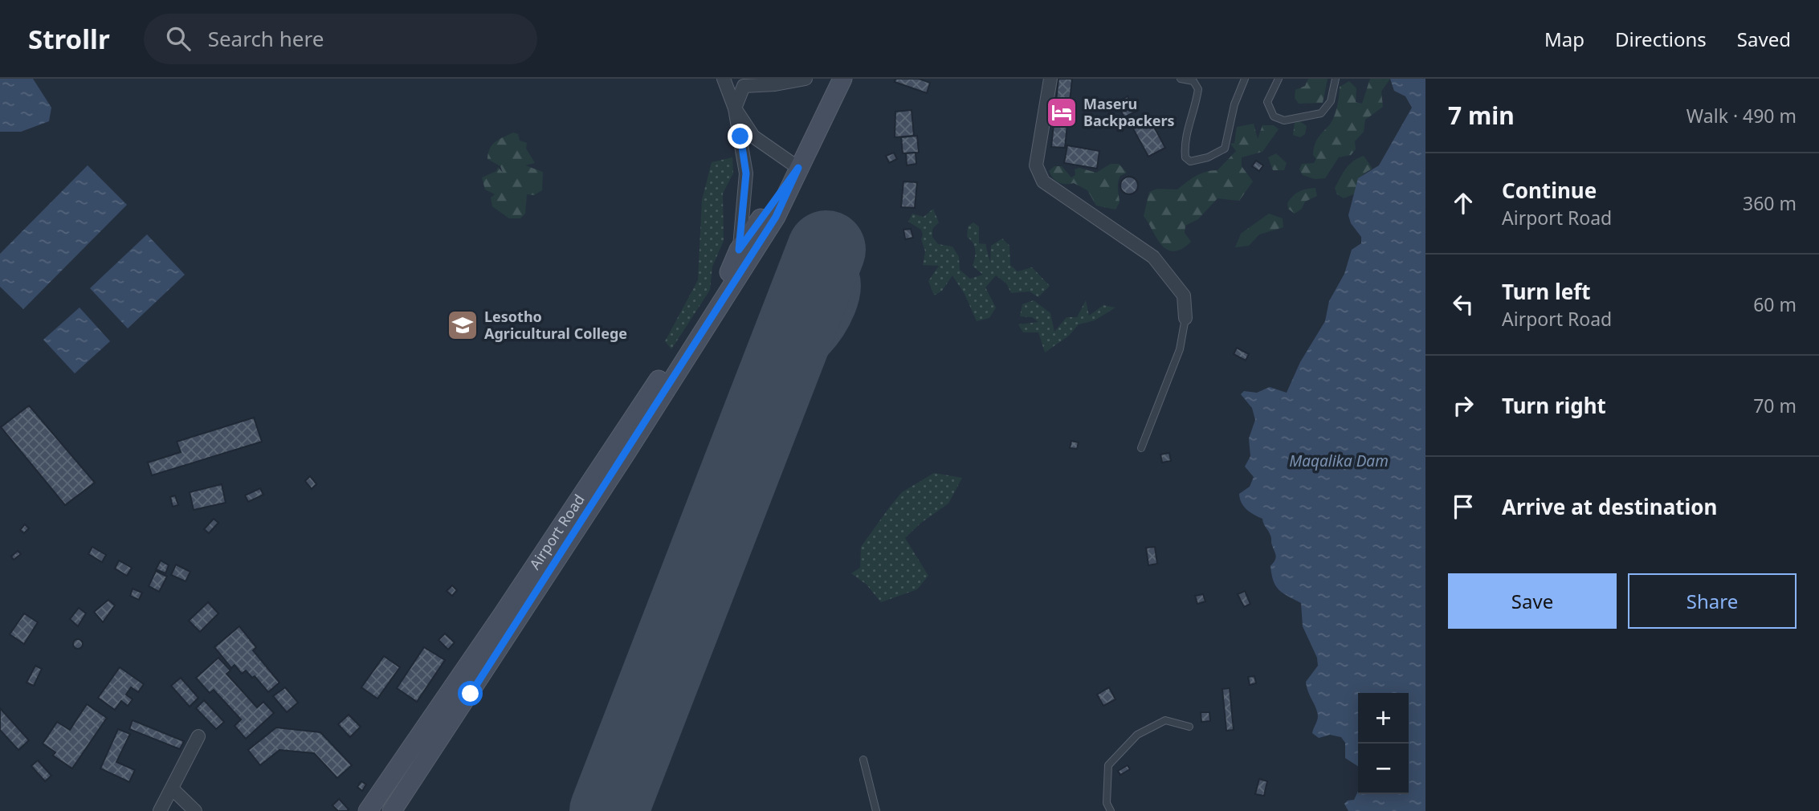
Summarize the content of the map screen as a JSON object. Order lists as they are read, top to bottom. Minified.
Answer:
{"streets":{"main road":["Airport Road"]},"water":["Maqalika Dam"],"places":{"hotel":["Maseru Backpackers"],"school or university":["Lesotho Agricultural College"]},"page":{"header":"Strollr","search":"Search here","nav":["Map","Directions","Saved"],"heading":["7 min","Walk · 490 m"],"list":[["Continue","Airport Road","360 m"],["Turn left","Airport Road","60 m"],["Turn right","70 m"],"Arrive at destination"],"buttons":["Save","Share"],"map_buttons":["+","−"]}}
